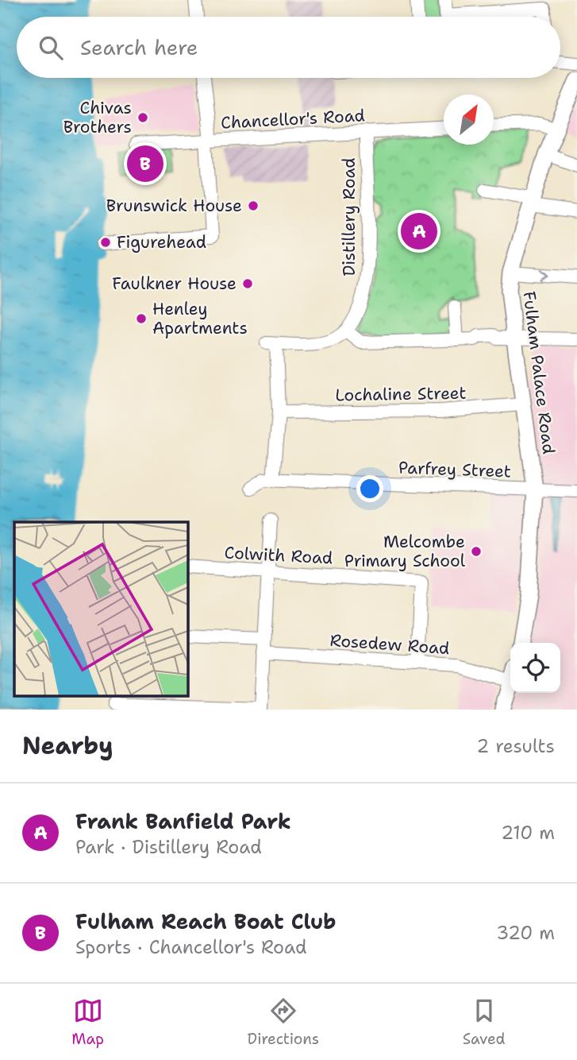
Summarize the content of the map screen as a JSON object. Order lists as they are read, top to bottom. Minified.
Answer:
{"streets":{"main road":["Fulham Palace Road"],"street":["Chancellor's Road","Distillery Road","Lochaline Street","Parfrey Street","Colwith Road","Rosedew Road"]},"crossings":[["Chancellor's Road","Distillery Road"],["Fulham Palace Road","Lochaline Street"],["Fulham Palace Road","Parfrey Street"],["Colwith Road","Rosedew Road"]],"places":["Chivas Brothers","Brunswick House","Figurehead","Faulkner House","Henley Apartments","Melcombe Primary School"],"north":"top right","page":{"search":"Search here","pins":["B","A"],"heading":["Nearby","2 results"],"list":[{"mark":"A","name":"Frank Banfield Park","note":"Park · Distillery Road","value":"210 m"},{"mark":"B","name":"Fulham Reach Boat Club","note":"Sports · Chancellor's Road","value":"320 m"}],"nav":["Map","Directions","Saved"]}}
